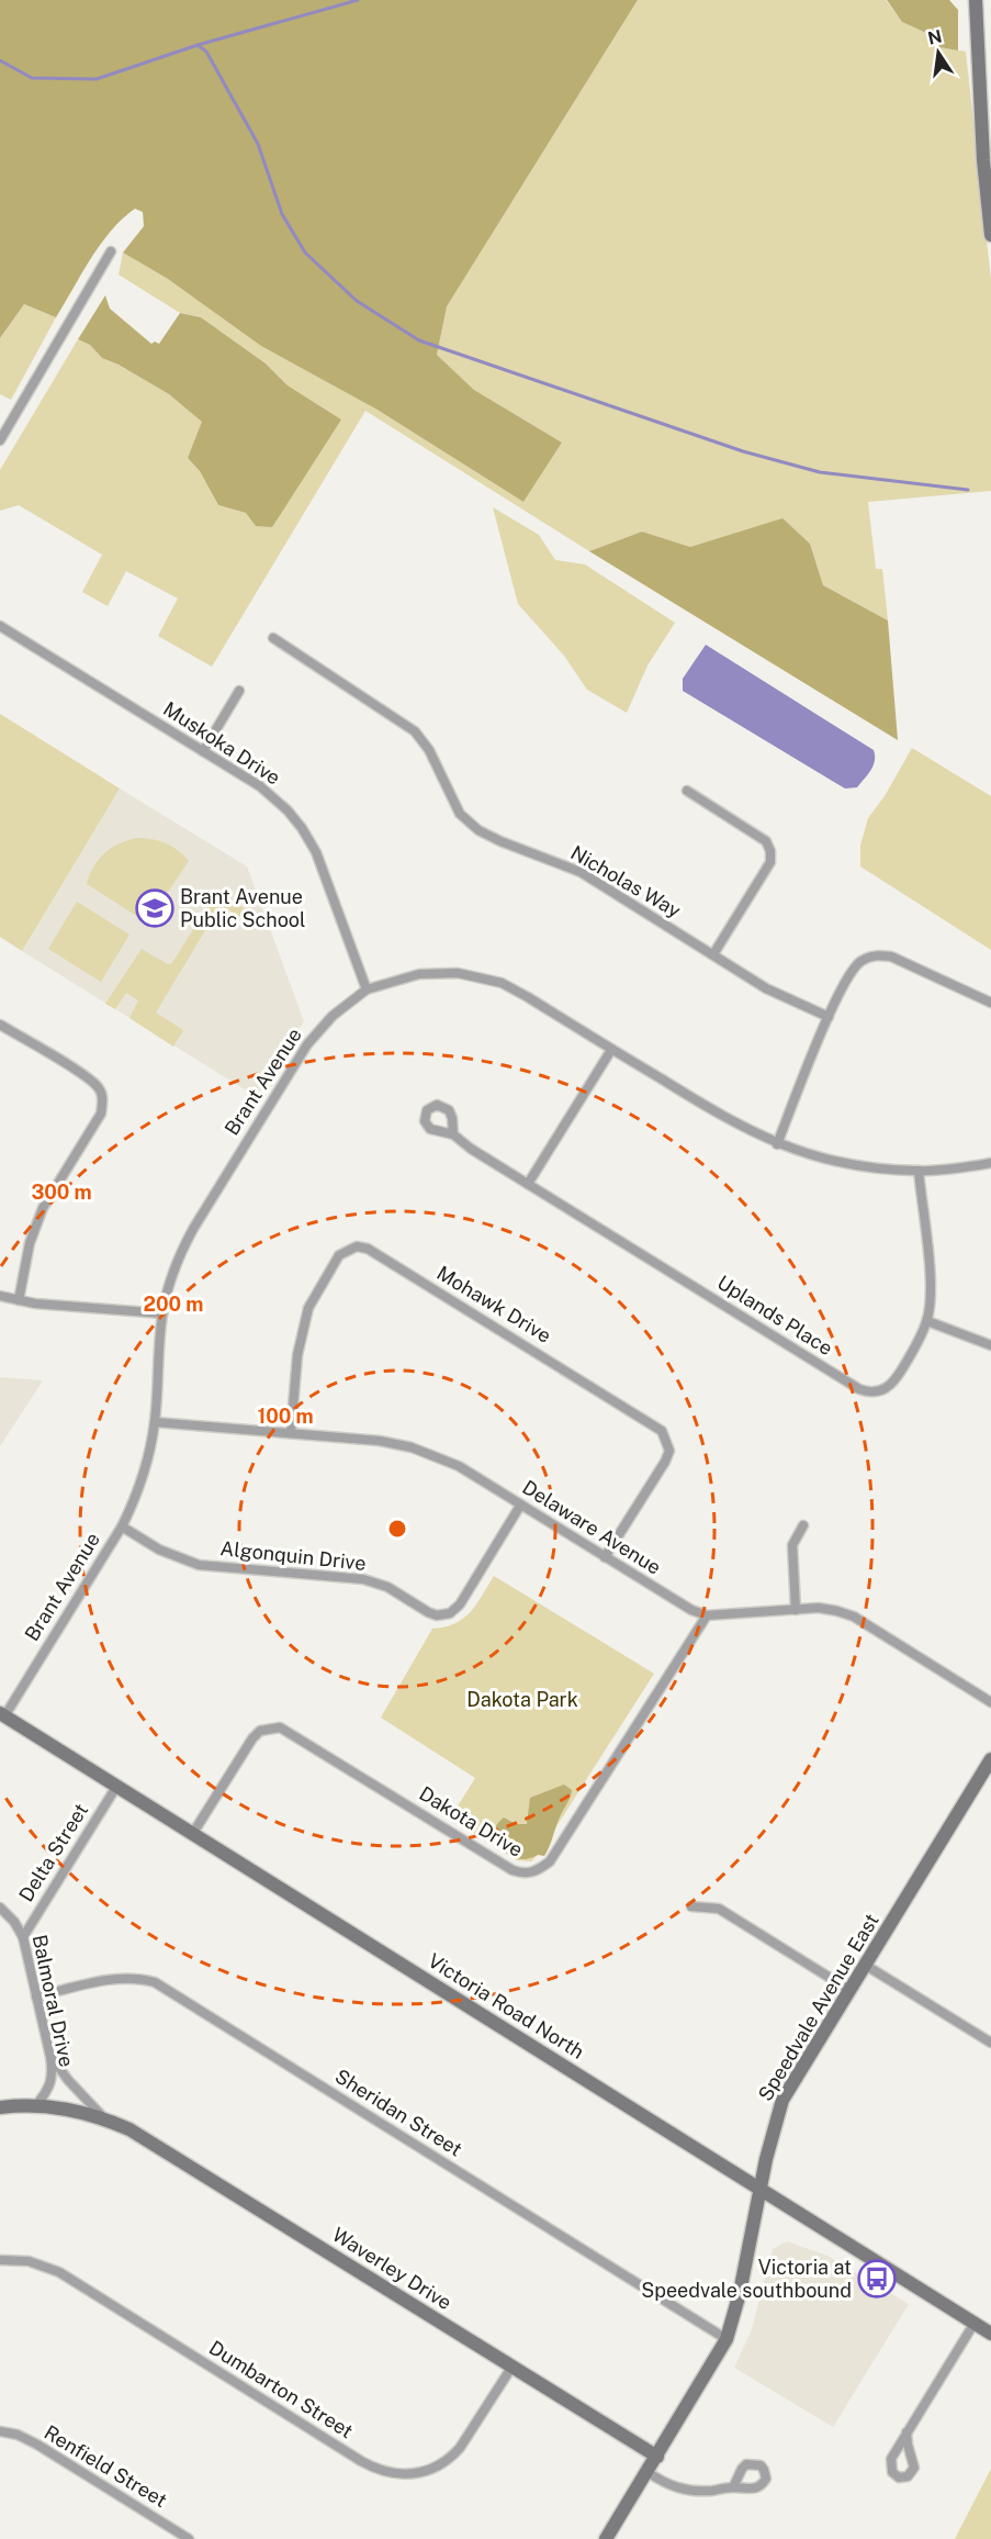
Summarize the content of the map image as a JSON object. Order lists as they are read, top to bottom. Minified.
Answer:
{"streets":{"main road":["Victoria Road North","Speedvale Avenue East","Waverley Drive"],"street":["Muskoka Drive","Nicholas Way","Brant Avenue","Mohawk Drive","Uplands Place","Delaware Avenue","Algonquin Drive","Dakota Drive","Delta Street","Balmoral Drive","Sheridan Street","Dumbarton Street","Renfield Street"]},"crossings":[["Muskoka Drive","Brant Avenue"],["Brant Avenue","Uplands Place"],["Brant Avenue","Delaware Avenue"],["Brant Avenue","Algonquin Drive"],["Brant Avenue","Victoria Road North"],["Mohawk Drive","Delaware Avenue"],["Delaware Avenue","Algonquin Drive"],["Delaware Avenue","Dakota Drive"],["Dakota Drive","Victoria Road North"],["Delta Street","Balmoral Drive"],["Delta Street","Victoria Road North"],["Balmoral Drive","Sheridan Street"],["Balmoral Drive","Waverley Drive"],["Victoria Road North","Speedvale Avenue East"],["Speedvale Avenue East","Sheridan Street"],["Speedvale Avenue East","Waverley Drive"],["Waverley Drive","Dumbarton Street"]],"parks":["Dakota Park"],"places":{"school or university":["Brant Avenue Public School"],"bus stop":["Victoria at Speedvale southbound"]},"north":"top","rings":["300 m","200 m","100 m"]}
